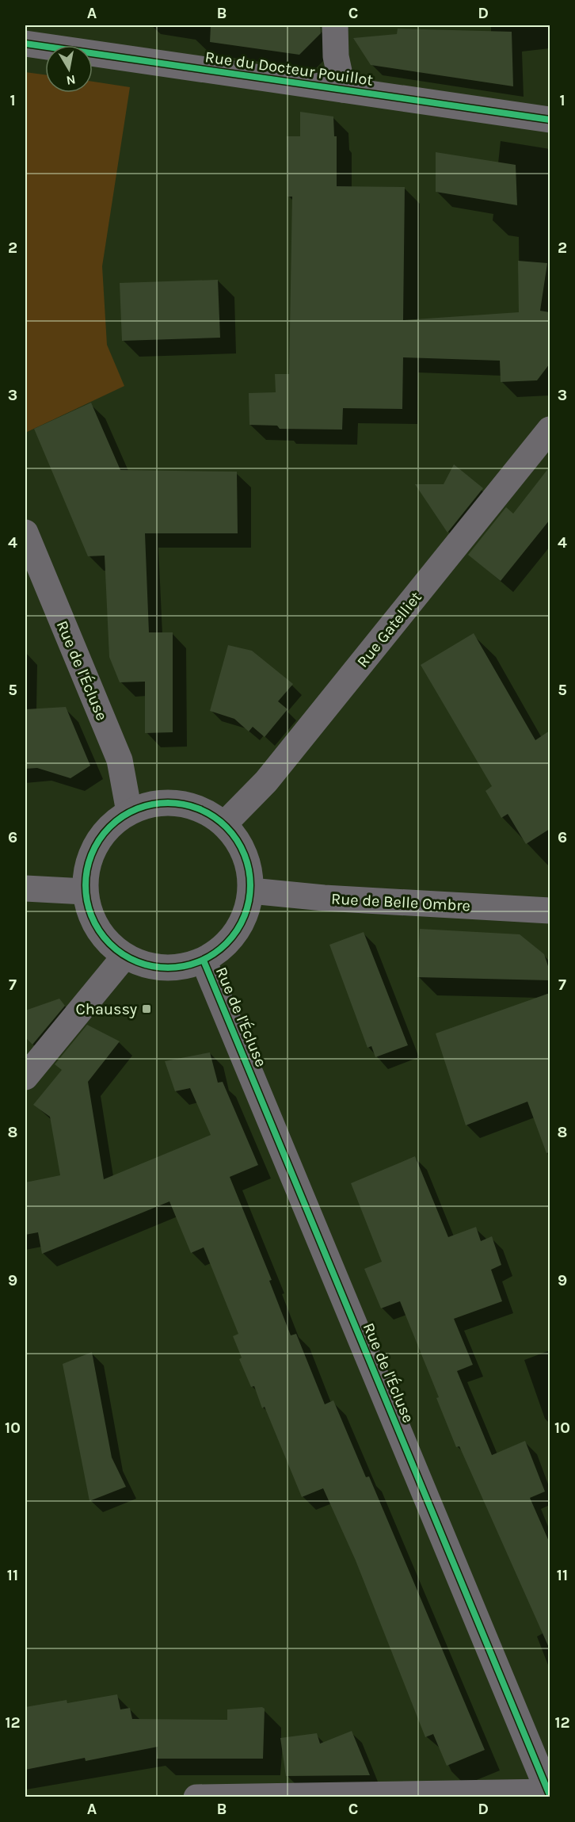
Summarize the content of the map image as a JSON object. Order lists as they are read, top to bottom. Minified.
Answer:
{"streets":{"street":["Rue du Docteur Pouillot","Rue Gatelliet","Rue de l'Écluse","Rue de Belle Ombre"]},"crossings":[["Rue Gatelliet","Rue de l'Écluse"],["Rue Gatelliet","Rue de Belle Ombre"],["Rue de l'Écluse","Rue de Belle Ombre"]],"places":{"transit":["Chaussy"]},"north":"bottom","grid":{"columns":["A","B","C","D"],"rows":["1","2","3","4","5","6","7","8","9","10","11","12"]}}
